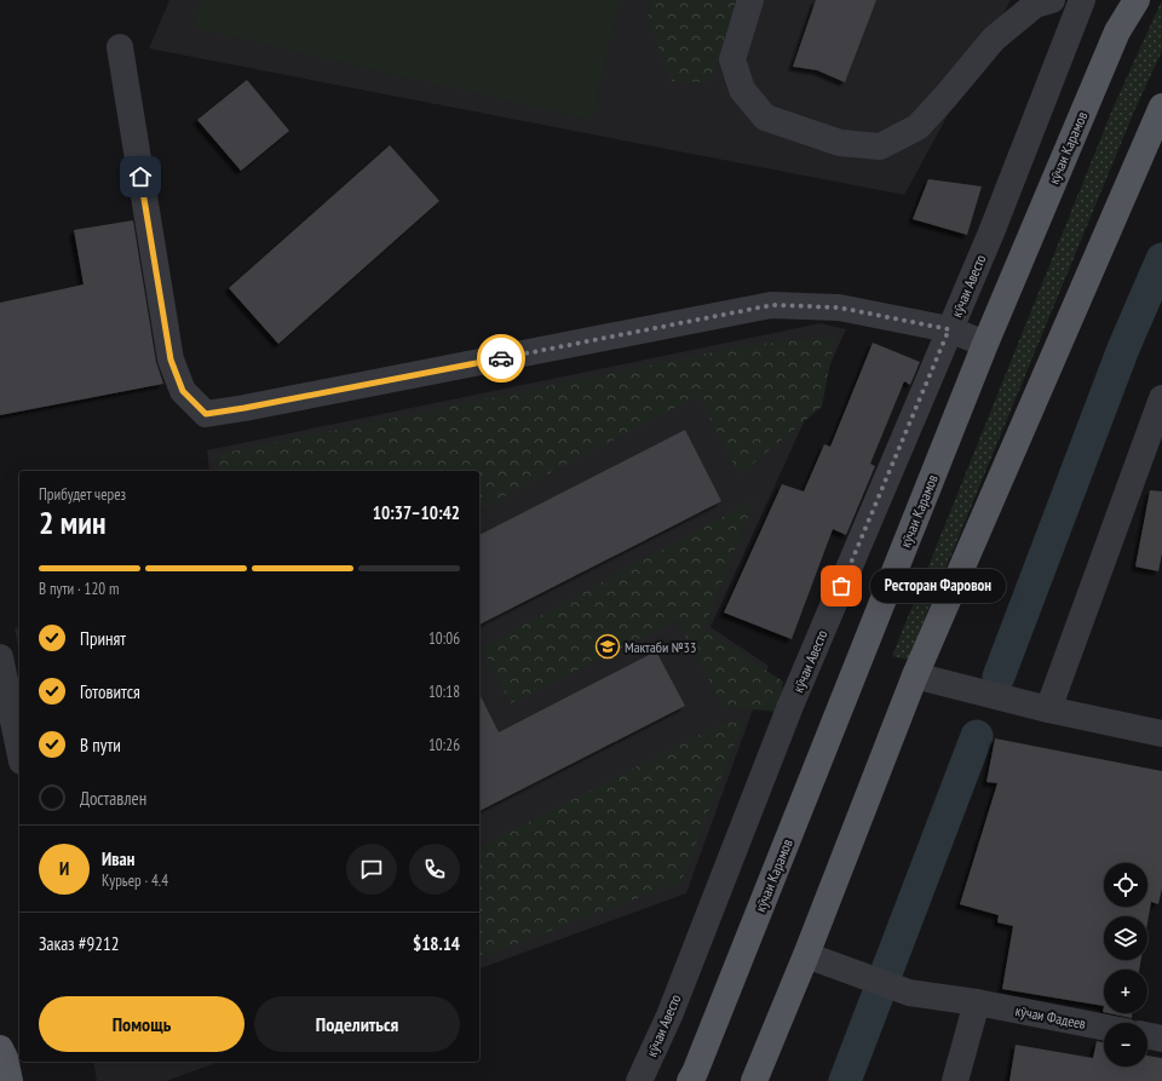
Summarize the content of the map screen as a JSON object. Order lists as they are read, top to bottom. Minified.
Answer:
{"streets":{"main road":["кӯчаи Карамов"],"street":["кӯчаи Авесто","кӯчаи Фадеев"]},"places":{"other":["Ресторан Фаровон"],"school or university":["Мактаби №33"]},"page":{"heading":["2 мин","Прибудет через","10:37–10:42"],"panel":["Иван","Курьер · 4.4","Заказ #9212","$18.14"],"bar":"В пути · 120 m","bubble":"Ресторан Фаровон","list":[["Принят","10:06"],["Готовится","10:18"],["В пути","10:26"],"Доставлен"],"round":"И","map_buttons":["+","−"],"buttons":["Помощь","Поделиться"]}}
